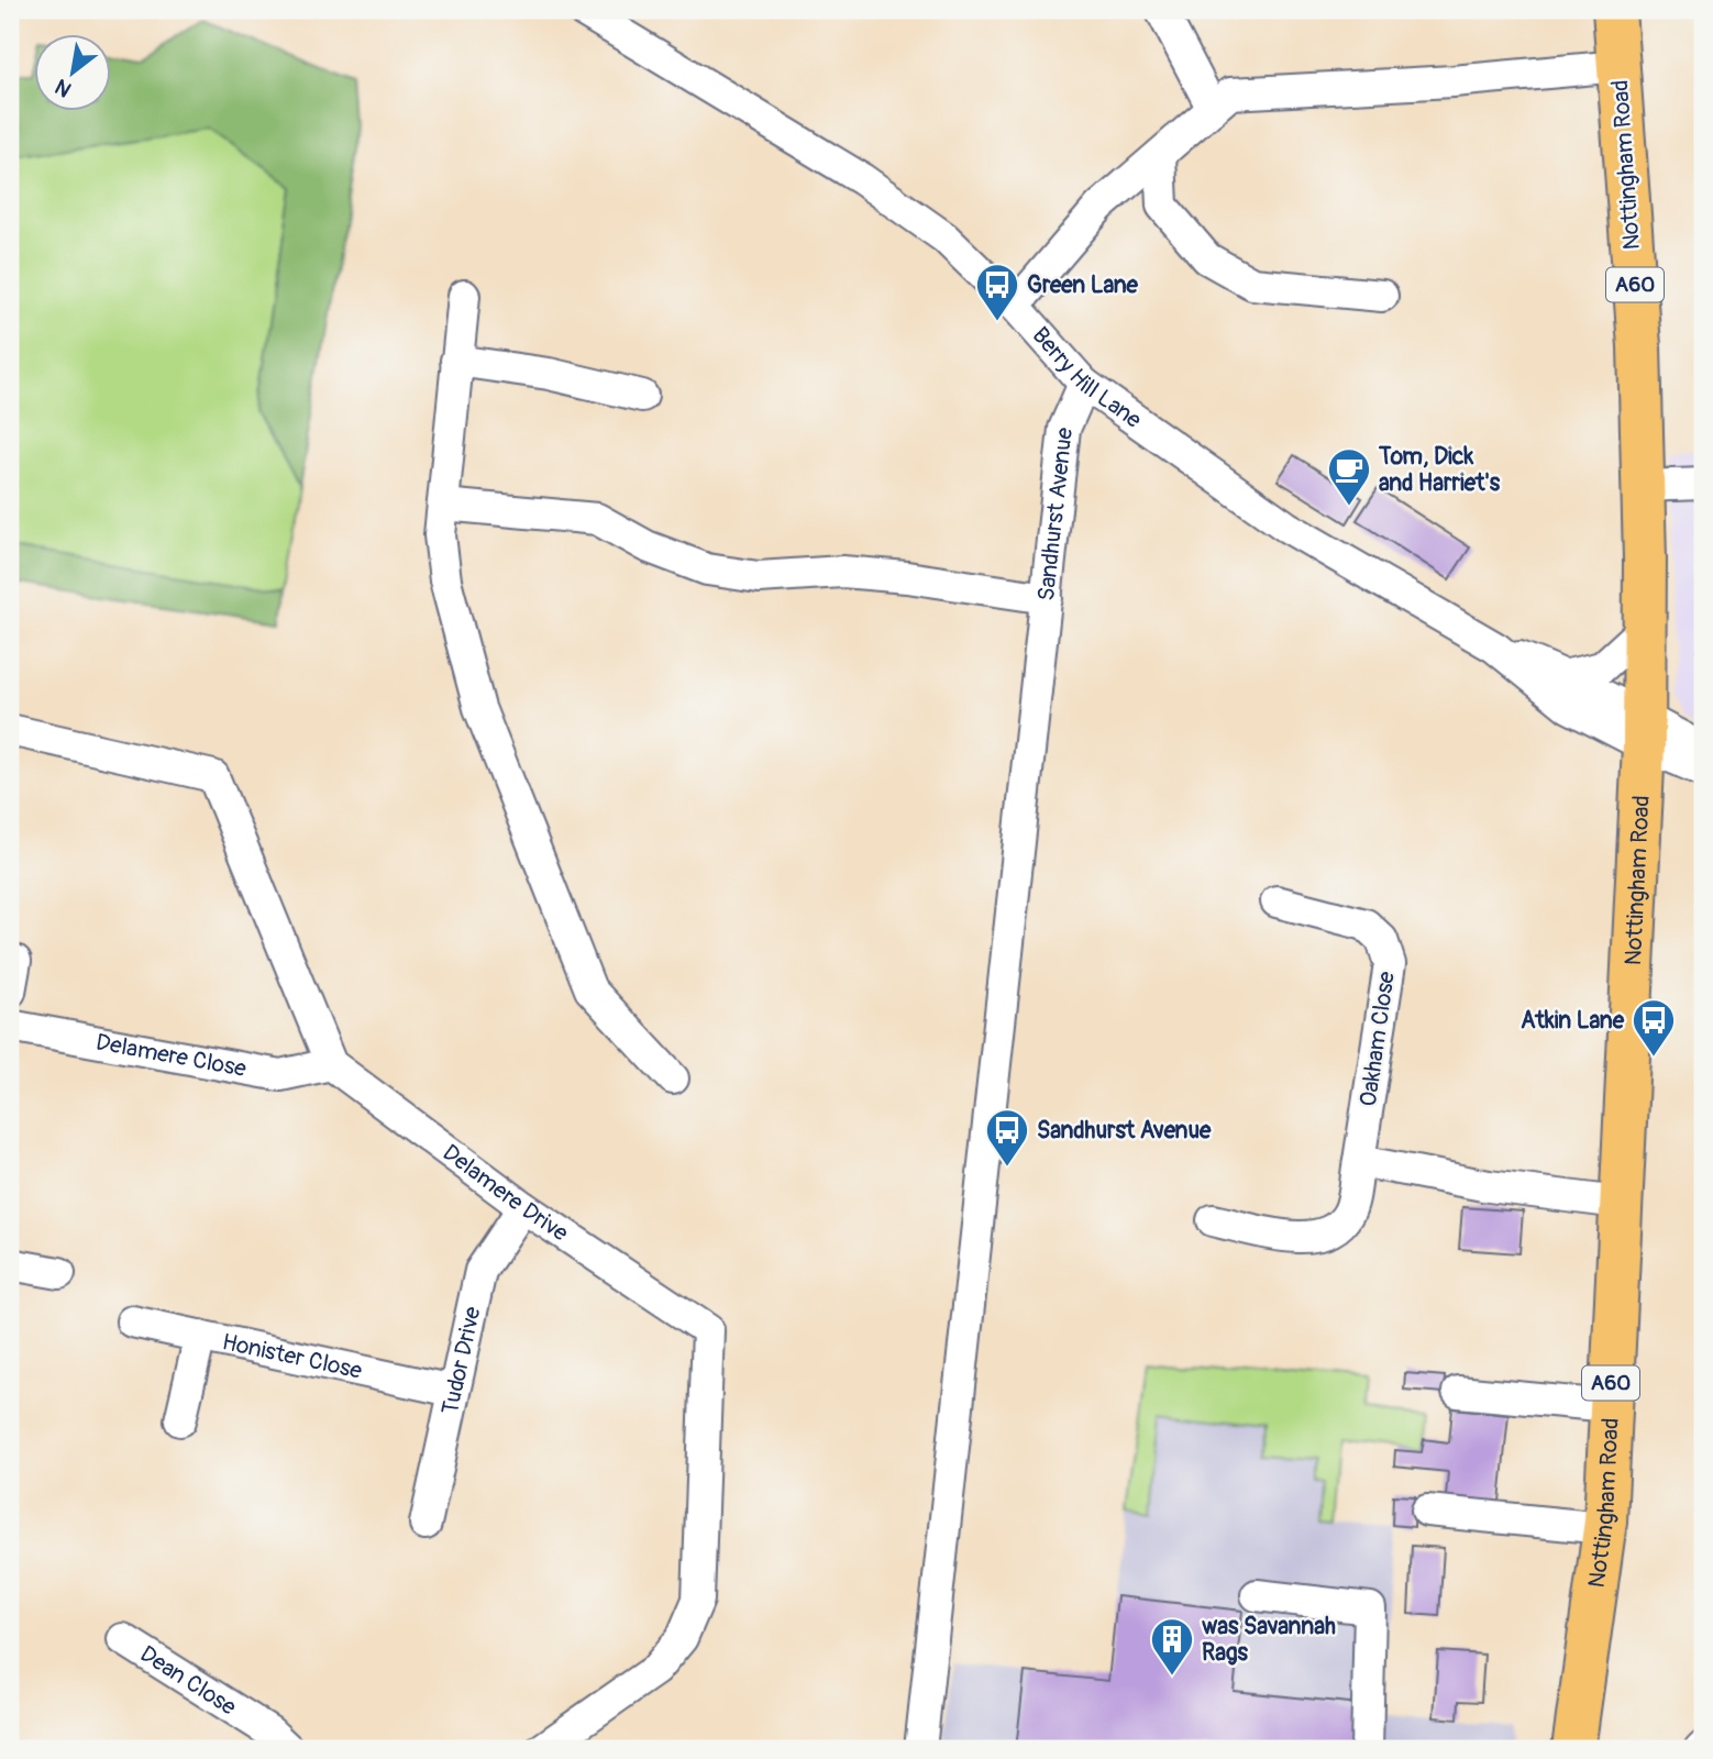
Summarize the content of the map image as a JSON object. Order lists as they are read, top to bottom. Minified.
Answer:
{"streets":{"highway":["Nottingham Road","A60"],"street":["Berry Hill Lane","Sandhurst Avenue","Oakham Close","Delamere Close","Delamere Drive","Honister Close","Tudor Drive","Dean Close"]},"crossings":[["Nottingham Road","Berry Hill Lane"],["Berry Hill Lane","Sandhurst Avenue"],["Delamere Close","Delamere Drive"],["Delamere Drive","Tudor Drive"],["Honister Close","Tudor Drive"]],"places":{"bus stop":["Green Lane","Atkin Lane","Sandhurst Avenue"],"cafe":["Tom, Dick and Harriet's"],"building":["was Savannah Rags"]},"north":"bottom left"}
